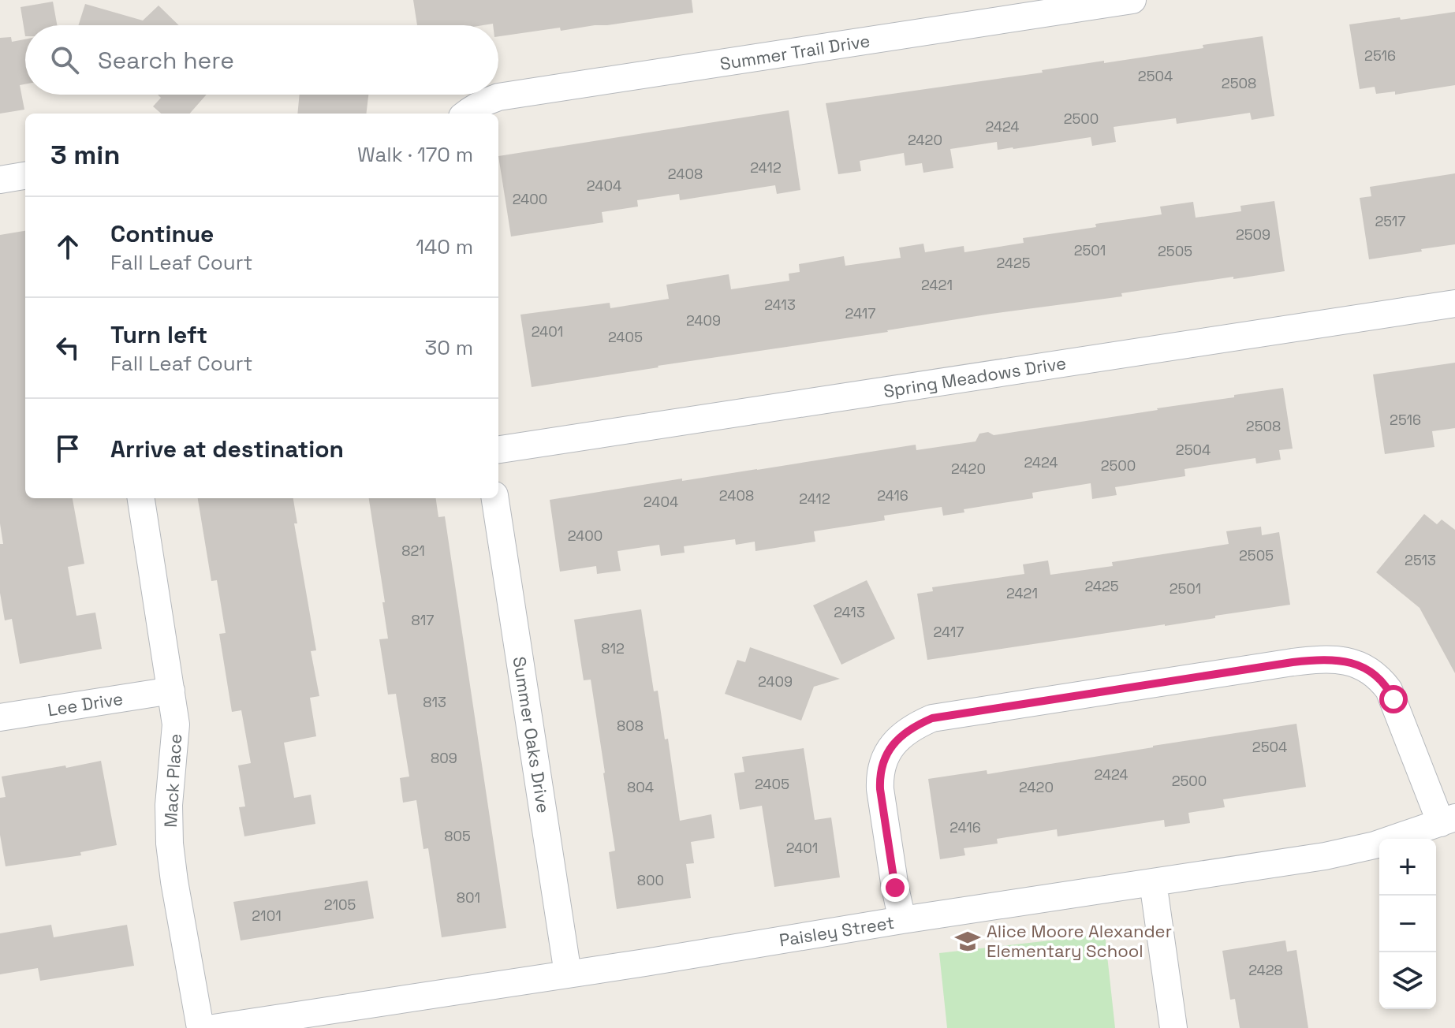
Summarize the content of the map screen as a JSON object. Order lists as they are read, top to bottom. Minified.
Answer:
{"streets":{"street":["Summer Trail Drive","Spring Meadows Drive","Lee Drive","Summer Oaks Drive","Mack Place","Paisley Street"]},"crossings":[["Lee Drive","Mack Place"],["Summer Oaks Drive","Paisley Street"]],"places":{"school or university":["Alice Moore Alexander Elementary School"]},"house_numbers":["2516","2504","2508","2500","2424","2420","2412","2408","2404","2400","2517","2509","2501","2505","2425","2421","2413","2417","2409","2401","2405","2516","2508","2504","2424","2500","2420","2408","2416","2412","2404","2400","821","2505","2513","2425","2501","2421","2413","817","2417","812","2409","813","808","2504","809","2424","2500","2405","804","2420","2416","805","2401","800","801","2105","2101","2428"],"page":{"search":"Search here","heading":["3 min","Walk · 170 m"],"list":[["Continue","Fall Leaf Court","140 m"],["Turn left","Fall Leaf Court","30 m"],"Arrive at destination"],"map_buttons":["+","−"]}}
